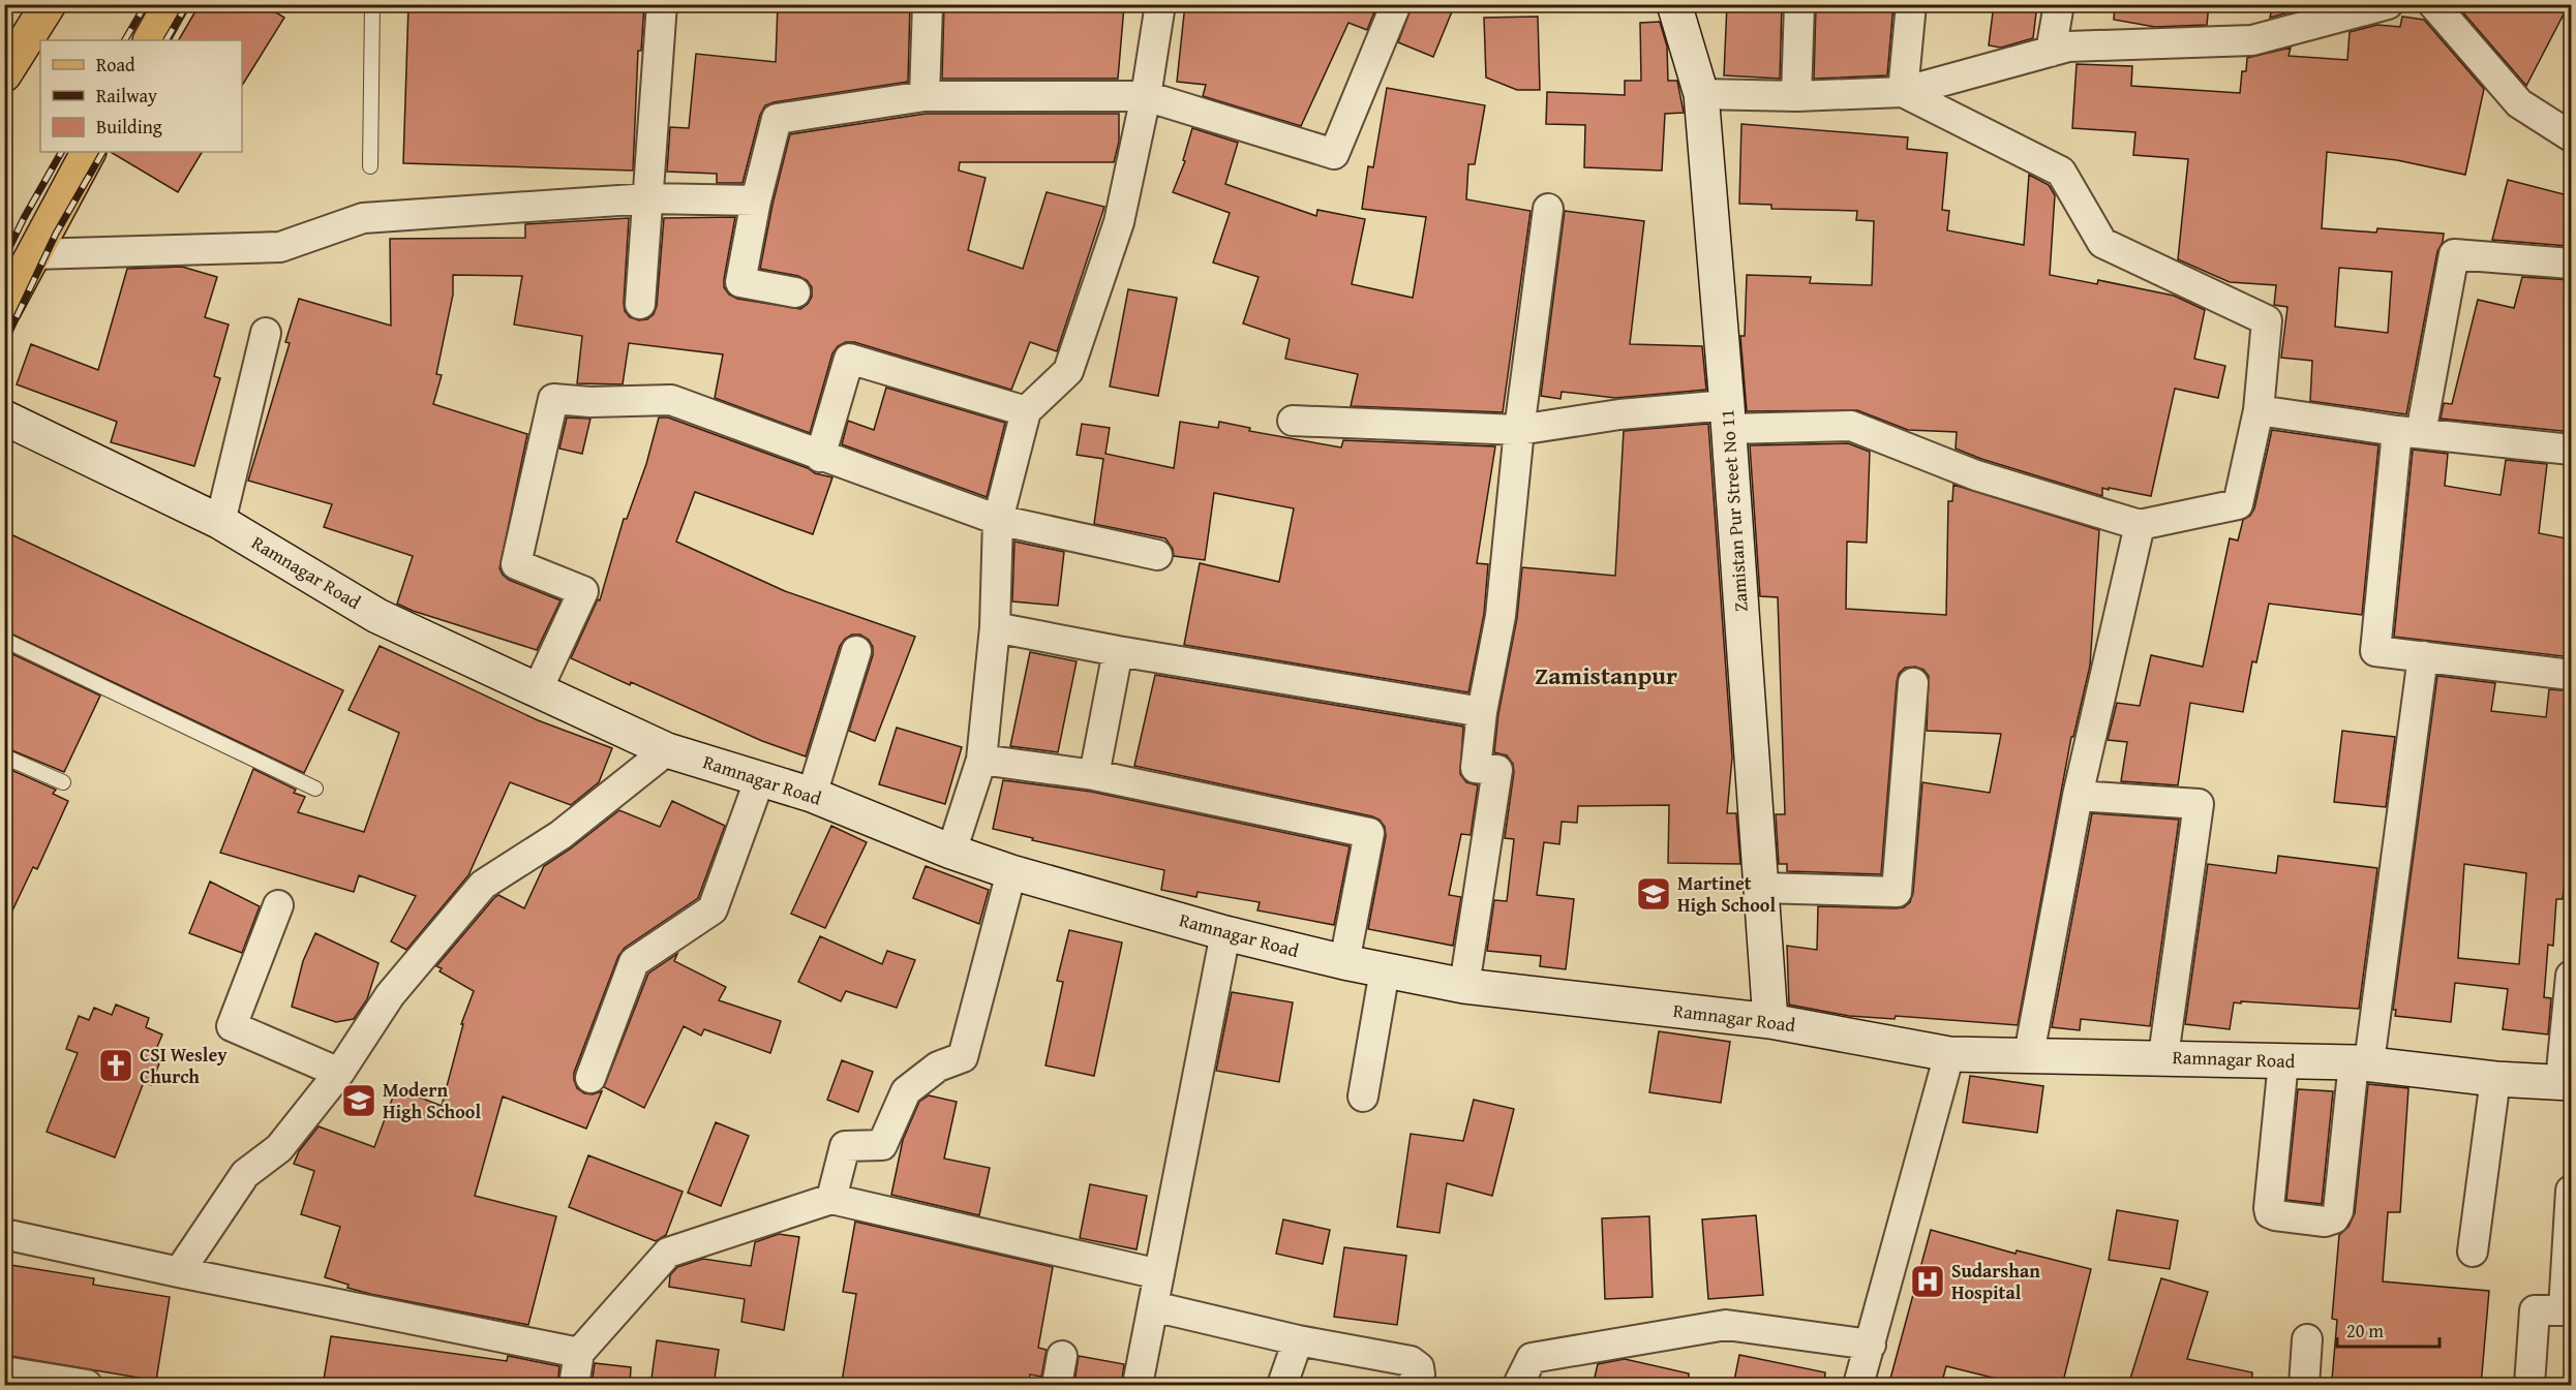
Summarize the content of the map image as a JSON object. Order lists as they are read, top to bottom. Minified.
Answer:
{"streets":{"main road":["Zamistan Pur Street No 11","Ramnagar Road"]},"crossings":[["Zamistan Pur Street No 11","Ramnagar Road"]],"districts":["Zamistanpur"],"places":{"school or university":["Martinet High School","Modern High School"],"church":["CSI Wesley Church"],"hospital":["Sudarshan Hospital"]},"legend":["Road","Railway","Building"],"scale_bar":"20 m"}
